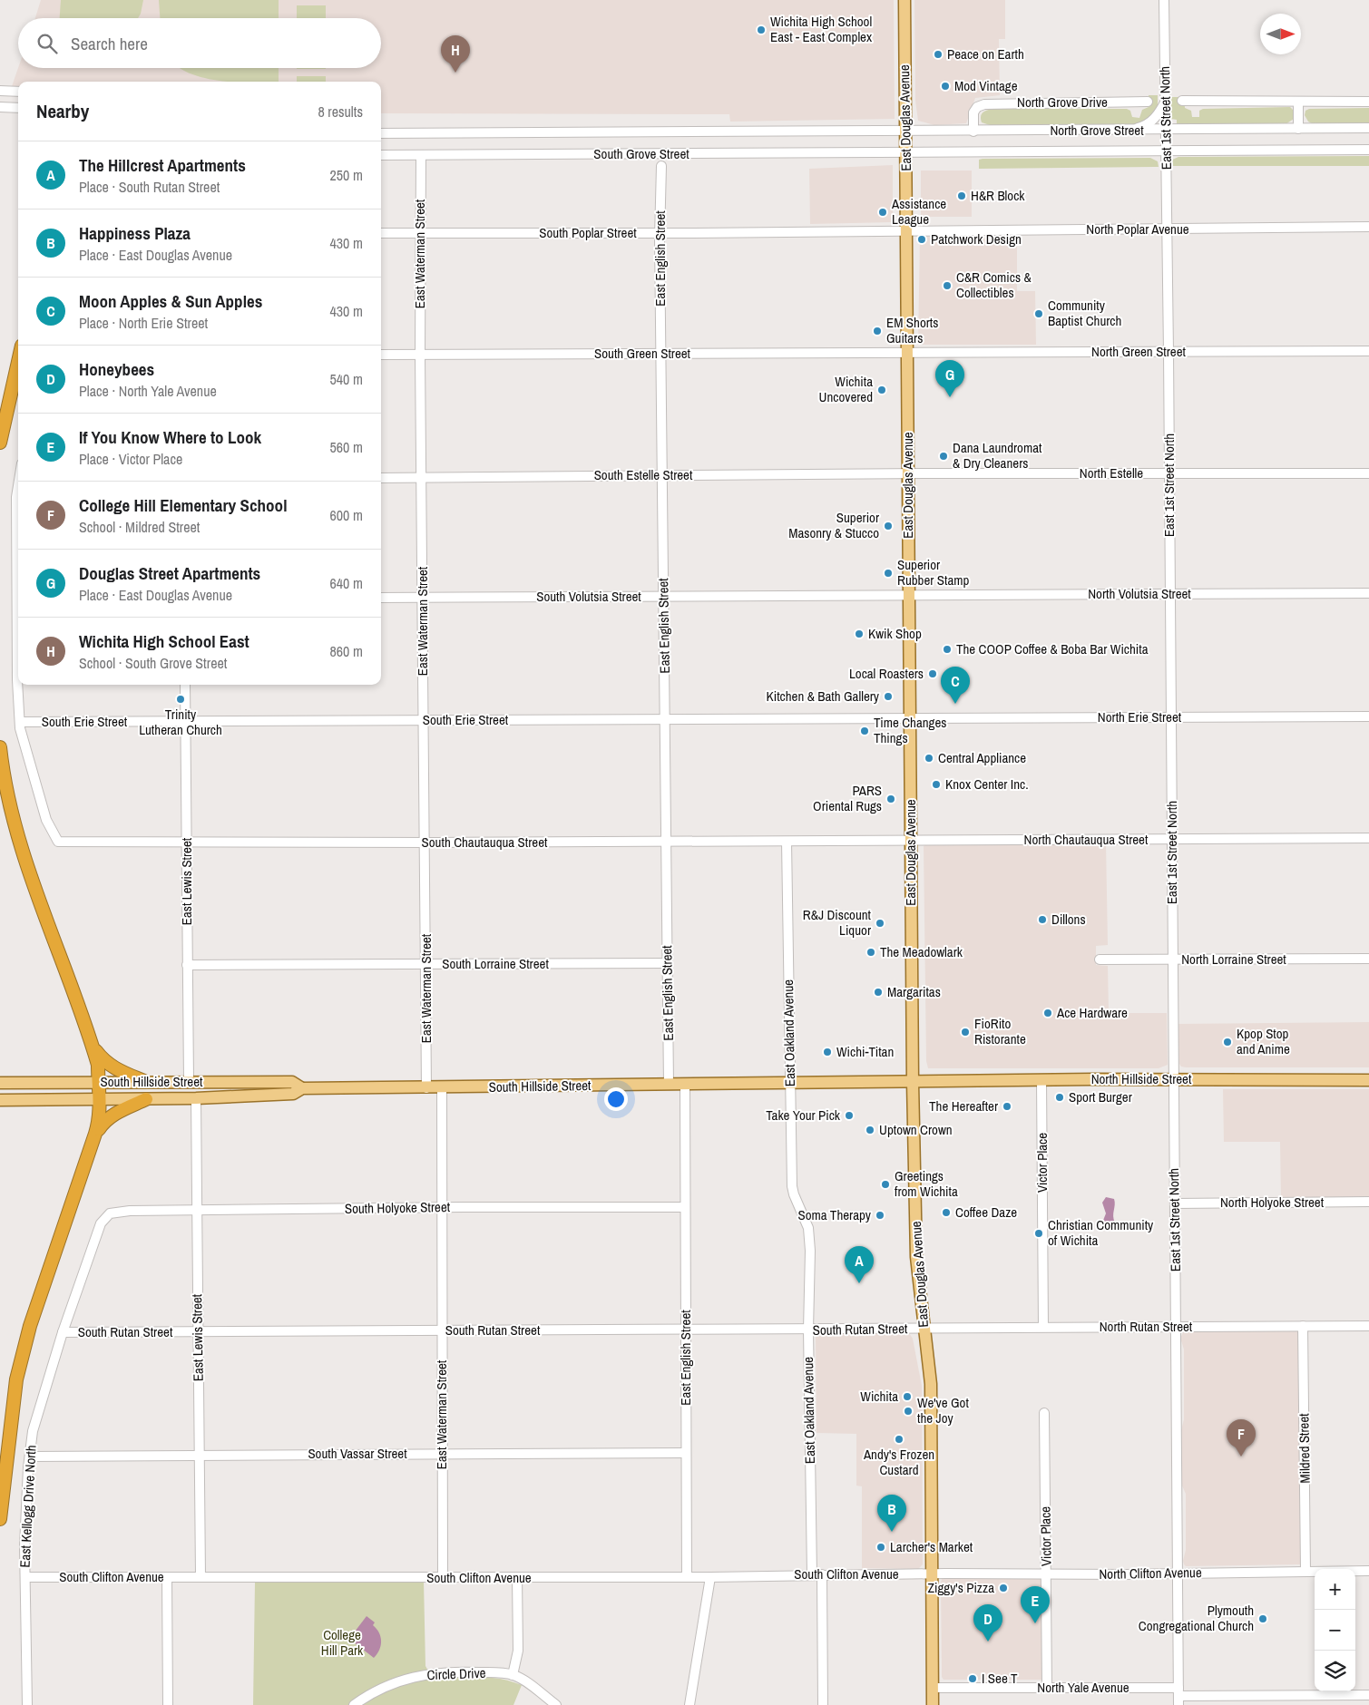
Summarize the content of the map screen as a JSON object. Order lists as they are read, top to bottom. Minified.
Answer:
{"streets":{"main road":["East Douglas Avenue","North Hillside Street","South Hillside Street"],"street":["North Grove Drive","East 1st Street North","North Grove Street","South Grove Street","North Poplar Avenue","South Poplar Street","East Waterman Street","East English Street","North Green Street","South Green Street","North Estelle","South Estelle Street","North Volutsia Street","South Volutsia Street","North Erie Street","South Erie Street","North Chautauqua Street","South Chautauqua Street","East Lewis Street","North Lorraine Street","South Lorraine Street","East Oakland Avenue","Victor Place","North Holyoke Street","South Holyoke Street","North Rutan Street","South Rutan Street","Mildred Street","South Vassar Street","East Kellogg Drive North","North Clifton Avenue","South Clifton Avenue","Circle Drive","North Yale Avenue"]},"crossings":[["North Grove Drive","North Grove Street"],["East Douglas Avenue","North Grove Street"],["East Douglas Avenue","South Grove Street"],["East Douglas Avenue","North Poplar Avenue"],["East Douglas Avenue","South Poplar Street"],["East Douglas Avenue","North Green Street"],["East Douglas Avenue","South Green Street"],["East Douglas Avenue","North Estelle"],["East Douglas Avenue","South Estelle Street"],["East Douglas Avenue","North Volutsia Street"],["East Douglas Avenue","South Volutsia Street"],["East Douglas Avenue","North Erie Street"],["East Douglas Avenue","South Erie Street"],["East Douglas Avenue","North Chautauqua Street"],["East Douglas Avenue","South Chautauqua Street"],["East Douglas Avenue","North Hillside Street"],["East Douglas Avenue","South Hillside Street"],["East Douglas Avenue","North Rutan Street"],["East Douglas Avenue","South Rutan Street"],["East Douglas Avenue","North Clifton Avenue"],["East Douglas Avenue","South Clifton Avenue"],["East Douglas Avenue","North Yale Avenue"],["East 1st Street North","North Grove Street"],["East 1st Street North","North Poplar Avenue"],["East 1st Street North","North Green Street"],["East 1st Street North","North Estelle"],["East 1st Street North","North Volutsia Street"],["East 1st Street North","North Erie Street"],["East 1st Street North","North Chautauqua Street"],["East 1st Street North","North Lorraine Street"],["East 1st Street North","North Hillside Street"],["East 1st Street North","North Holyoke Street"],["East 1st Street North","North Rutan Street"],["East 1st Street North","North Clifton Avenue"],["East 1st Street North","North Yale Avenue"],["North Grove Street","South Grove Street"],["South Grove Street","East Waterman Street"],["North Poplar Avenue","South Poplar Street"],["South Poplar Street","East Waterman Street"],["South Poplar Street","East English Street"],["East Waterman Street","South Green Street"],["East Waterman Street","South Estelle Street"],["East Waterman Street","South Volutsia Street"],["East Waterman Street","South Erie Street"],["East Waterman Street","South Chautauqua Street"],["East Waterman Street","South Lorraine Street"],["East Waterman Street","South Hillside Street"],["East Waterman Street","South Holyoke Street"],["East Waterman Street","South Rutan Street"],["East Waterman Street","South Vassar Street"],["East Waterman Street","South Clifton Avenue"],["East English Street","South Green Street"],["East English Street","South Estelle Street"],["East English Street","South Volutsia Street"],["East English Street","South Erie Street"],["East English Street","South Chautauqua Street"],["East English Street","South Lorraine Street"],["East English Street","South Hillside Street"],["East English Street","South Holyoke Street"],["East English Street","South Rutan Street"],["East English Street","South Vassar Street"],["East English Street","South Clifton Avenue"],["North Green Street","South Green Street"],["North Estelle","South Estelle Street"],["North Volutsia Street","South Volutsia Street"],["North Erie Street","South Erie Street"],["South Erie Street","South Chautauqua Street"],["South Erie Street","East Lewis Street"],["North Chautauqua Street","South Chautauqua Street"],["South Chautauqua Street","East Lewis Street"],["South Chautauqua Street","East Oakland Avenue"],["East Lewis Street","South Lorraine Street"],["East Lewis Street","South Hillside Street"],["East Lewis Street","South Holyoke Street"],["East Lewis Street","South Rutan Street"],["East Lewis Street","South Vassar Street"],["East Lewis Street","South Clifton Avenue"],["East Oakland Avenue","South Hillside Street"],["East Oakland Avenue","South Rutan Street"],["East Oakland Avenue","South Clifton Avenue"],["North Hillside Street","South Hillside Street"],["North Hillside Street","Victor Place"],["Victor Place","North Rutan Street"],["Victor Place","North Clifton Avenue"],["Victor Place","North Yale Avenue"],["South Holyoke Street","East Kellogg Drive North"],["North Rutan Street","South Rutan Street"],["North Rutan Street","Mildred Street"],["South Rutan Street","East Kellogg Drive North"],["Mildred Street","North Clifton Avenue"],["South Vassar Street","East Kellogg Drive North"],["East Kellogg Drive North","South Clifton Avenue"],["North Clifton Avenue","South Clifton Avenue"]],"parks":["College Hill Park"],"places":["Wichita High School East - East Complex","Peace on Earth","Mod Vintage","H&R Block","Assistance League","Patchwork Design","C&R Comics & Collectibles","Community Baptist Church","EM Shorts Guitars","Wichita Uncovered","Dana Laundromat & Dry Cleaners","Superior Masonry & Stucco","Superior Rubber Stamp","Kwik Shop","The COOP Coffee & Boba Bar Wichita","Local Roasters","Kitchen & Bath Gallery","Trinity Lutheran Church","Time Changes Things","Central Appliance","Knox Center Inc.","PARS Oriental Rugs","Dillons","R&J Discount Liquor","The Meadowlark","Margaritas","Ace Hardware","FioRito Ristorante","Kpop Stop and Anime","Wichi-Titan","Sport Burger","The Hereafter","Take Your Pick","Uptown Crown","Greetings from Wichita","Coffee Daze","Soma Therapy","Christian Community of Wichita","Wichita","We've Got the Joy","Andy's Frozen Custard","Larcher's Market","Ziggy's Pizza","Plymouth Congregational Church","I See T"],"north":"right","page":{"search":"Search here","pins":["H","G","C","A","F","B","E","D"],"heading":["Nearby","8 results"],"list":[{"mark":"A","name":"The Hillcrest Apartments","note":"Place · South Rutan Street","value":"250 m"},{"mark":"B","name":"Happiness Plaza","note":"Place · East Douglas Avenue","value":"430 m"},{"mark":"C","name":"Moon Apples & Sun Apples","note":"Place · North Erie Street","value":"430 m"},{"mark":"D","name":"Honeybees","note":"Place · North Yale Avenue","value":"540 m"},{"mark":"E","name":"If You Know Where to Look","note":"Place · Victor Place","value":"560 m"},{"mark":"F","name":"College Hill Elementary School","note":"School · Mildred Street","value":"600 m"},{"mark":"G","name":"Douglas Street Apartments","note":"Place · East Douglas Avenue","value":"640 m"},{"mark":"H","name":"Wichita High School East","note":"School · South Grove Street","value":"860 m"}],"map_buttons":["+","−"]}}
